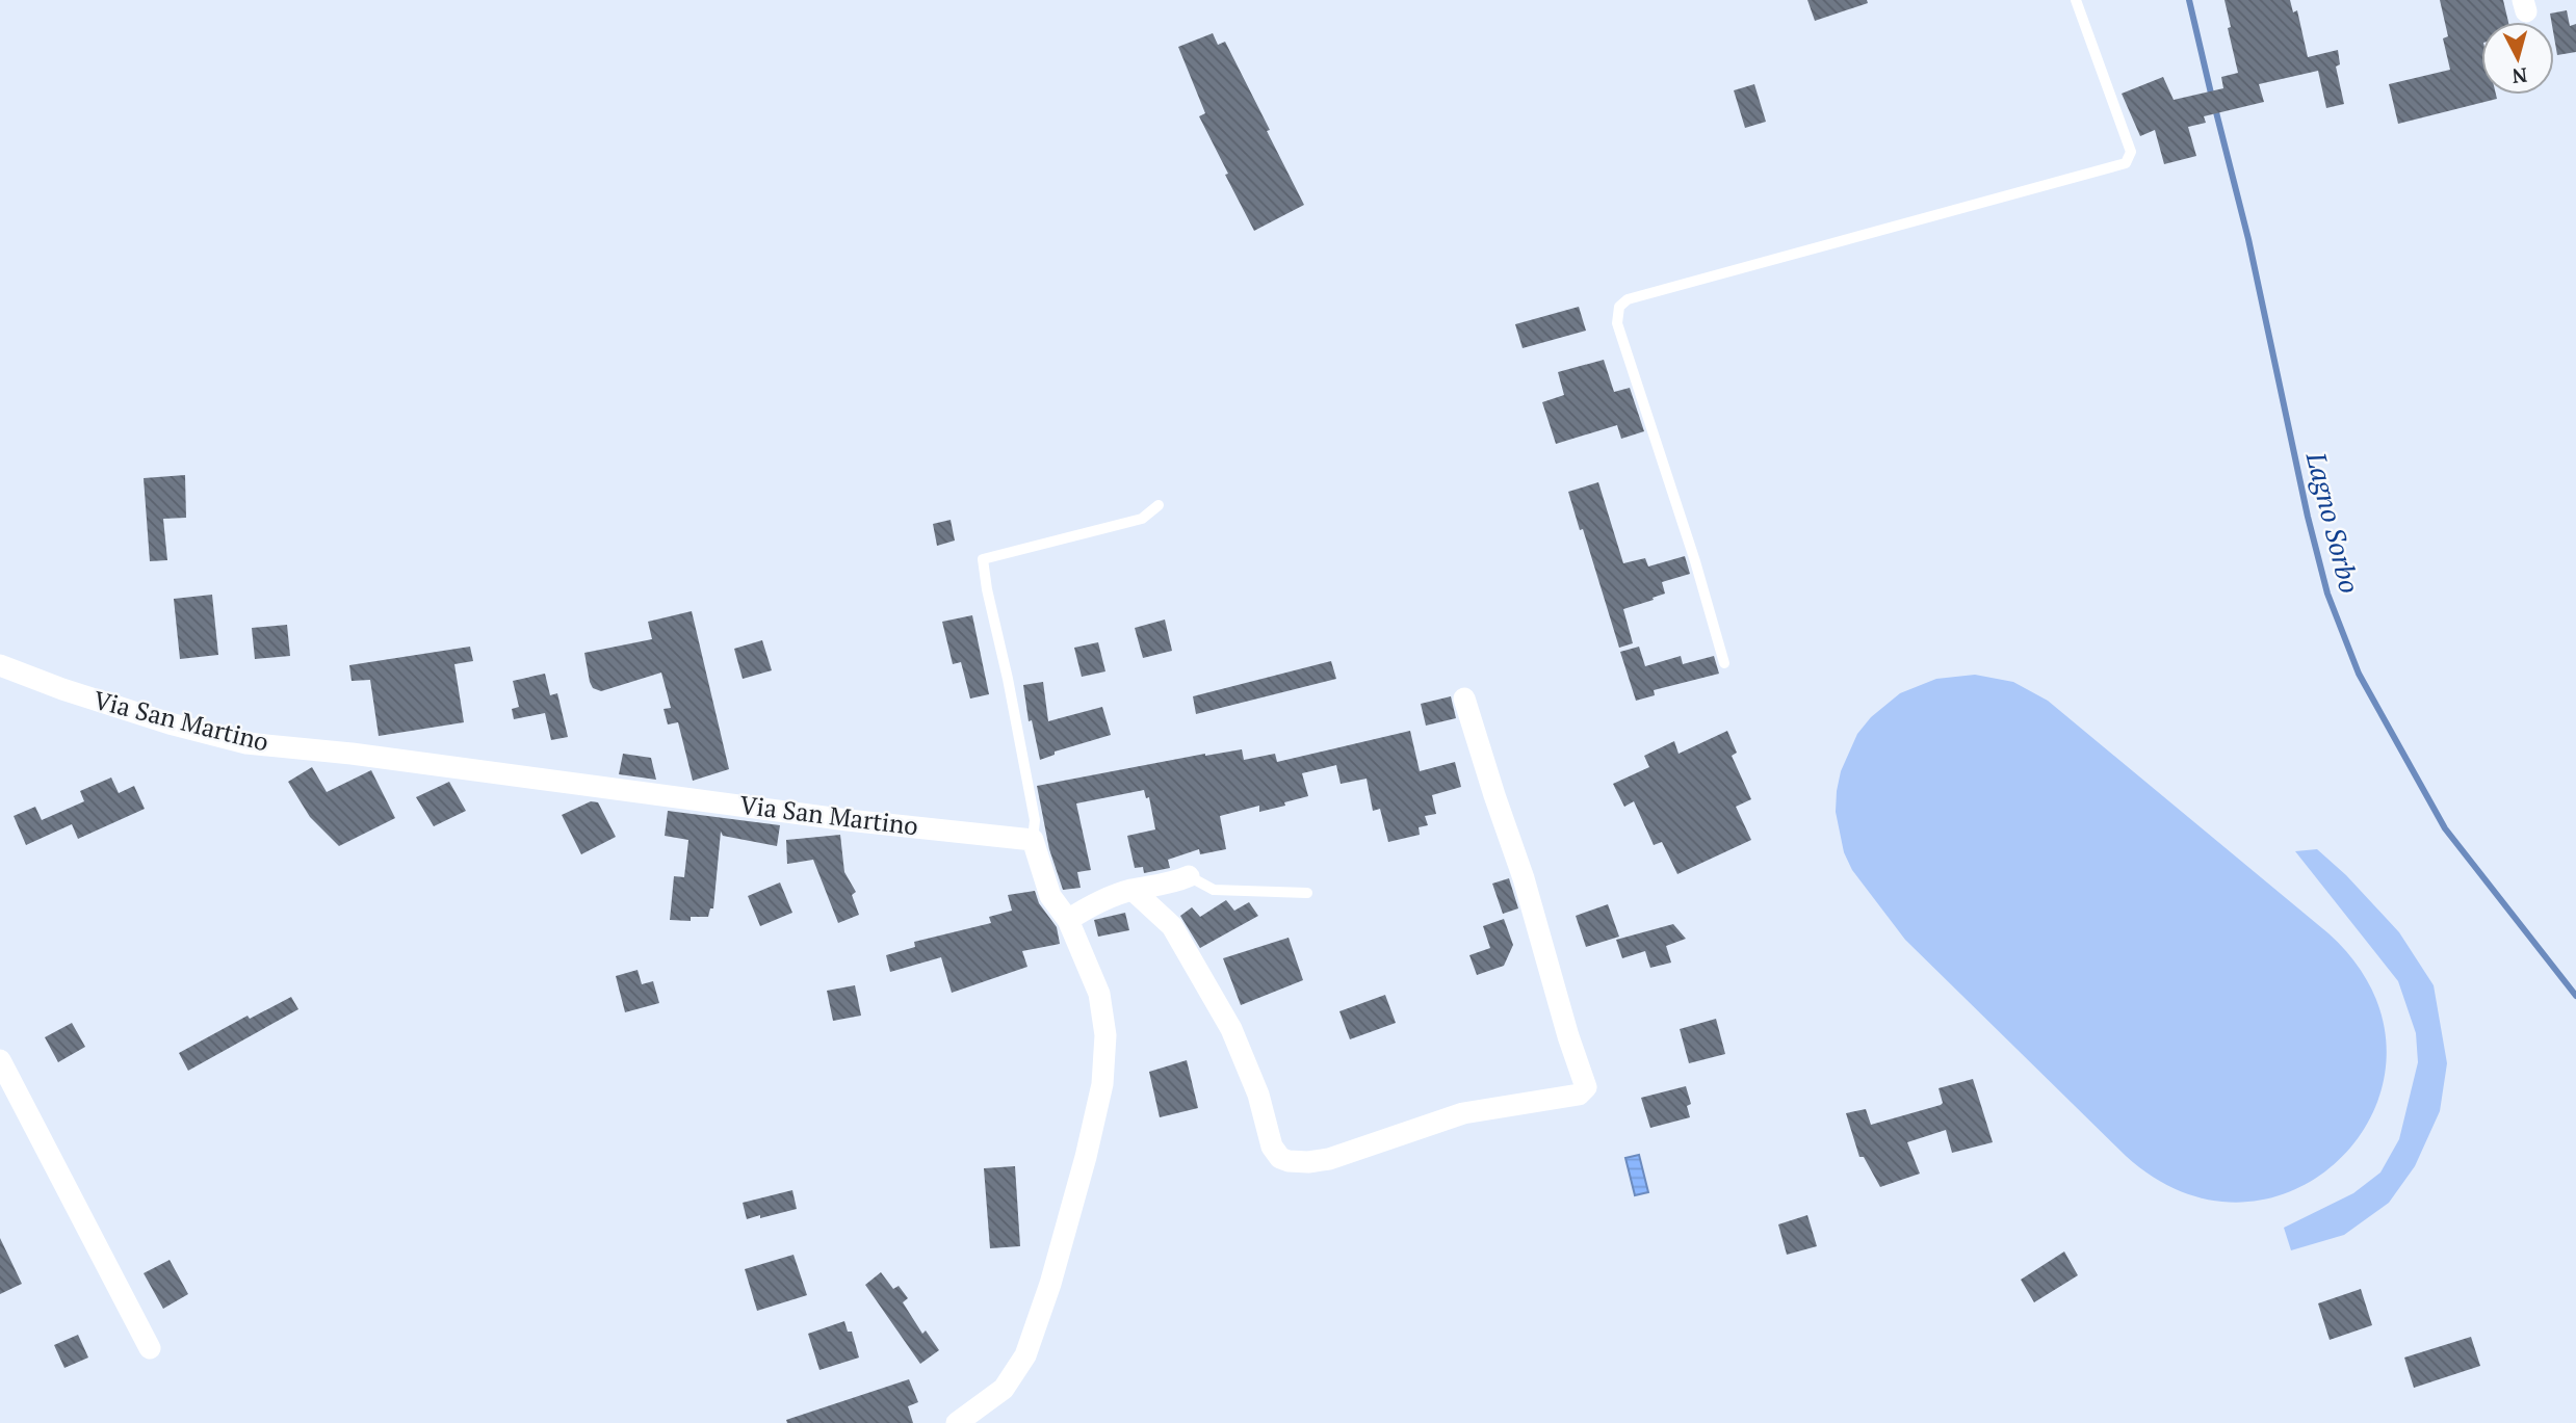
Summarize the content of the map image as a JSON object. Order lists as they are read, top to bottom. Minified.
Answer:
{"streets":{"street":["Via San Martino"]},"water":["Lagno Sorbo"],"north":"bottom"}
